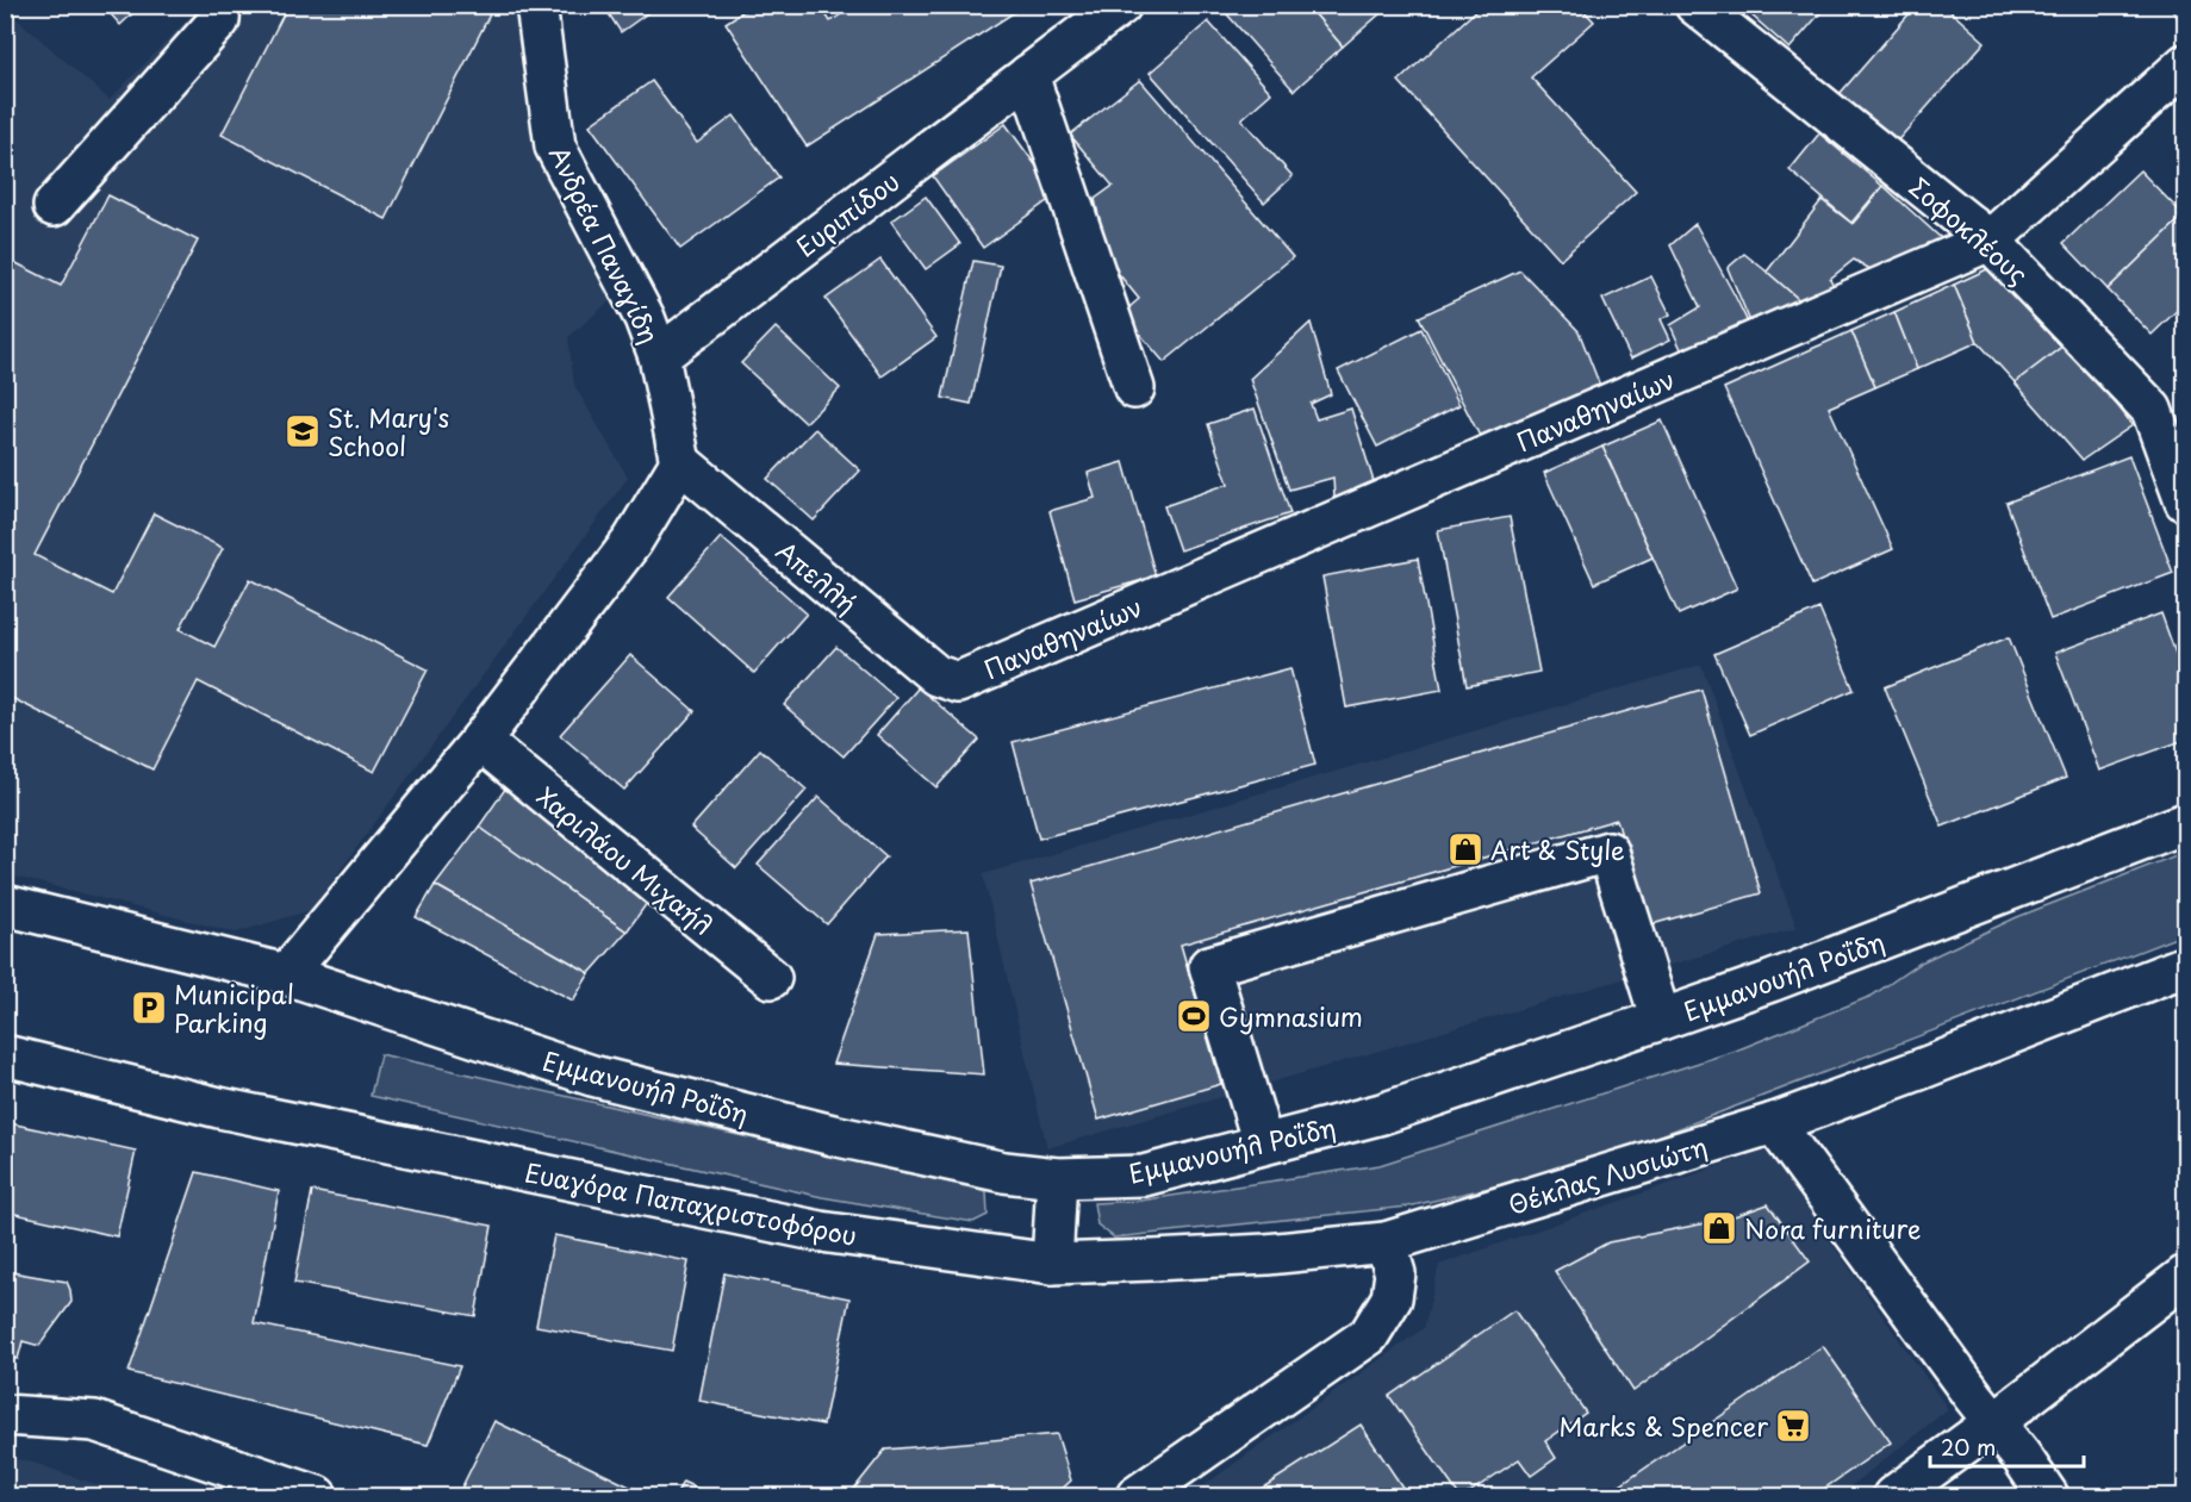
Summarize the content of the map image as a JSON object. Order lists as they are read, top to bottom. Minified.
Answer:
{"streets":{"street":["Ευριπίδου","Σοφοκλέους","Ανδρέα Παναγίδη","Παναθηναίων","Απελλή","Χαριλάου Μιχαήλ","Εμμανουήλ Ροΐδη","Θέκλας Λυσιώτη","Ευαγόρα Παπαχριστοφόρου"]},"crossings":[["Ευριπίδου","Ανδρέα Παναγίδη"],["Σοφοκλέους","Παναθηναίων"],["Παναθηναίων","Απελλή"],["Θέκλας Λυσιώτη","Ευαγόρα Παπαχριστοφόρου"]],"places":{"school or university":["St. Mary's School"],"shop":["Art & Style","Nora furniture"],"parking":["Municipal Parking"],"sports":["Gymnasium"],"supermarket":["Marks & Spencer"]},"scale_bar":"20 m"}
